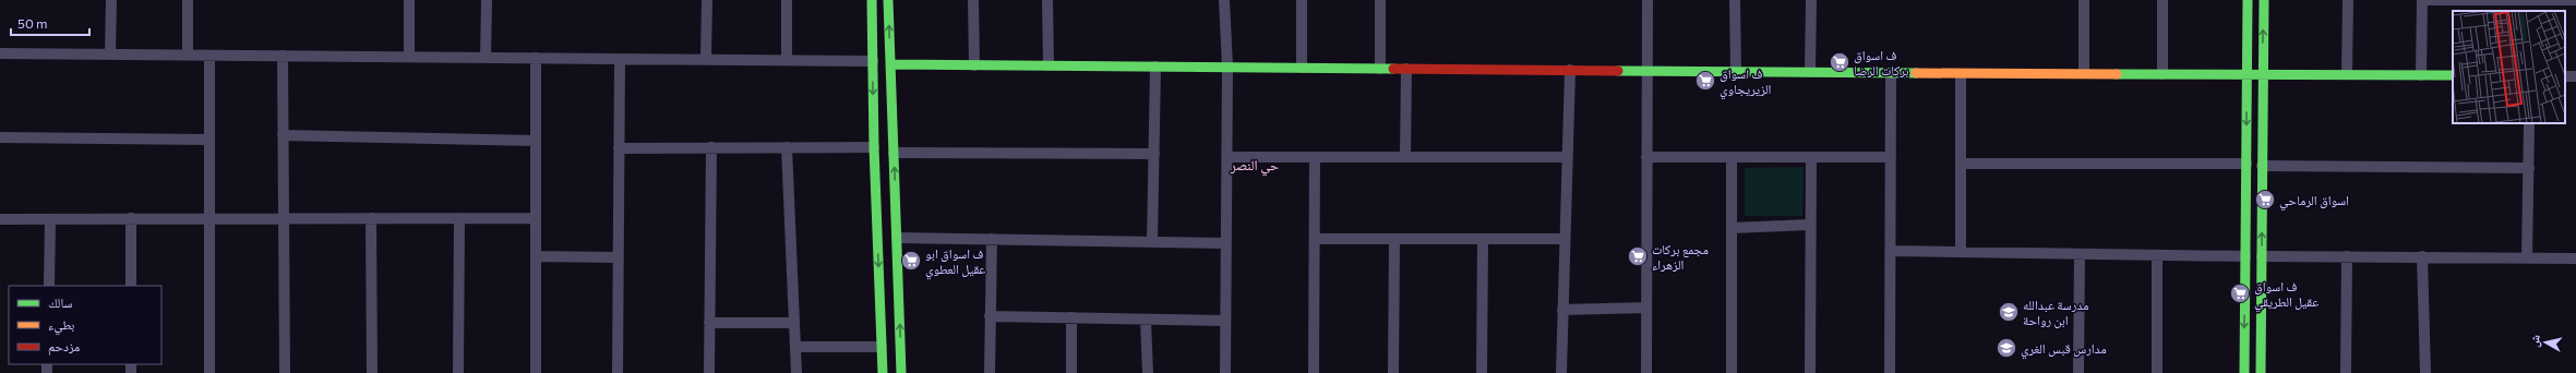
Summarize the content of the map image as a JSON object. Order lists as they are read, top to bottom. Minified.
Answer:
{"districts":["حي النصر"],"places":{"supermarket":["ف اسواق بركات الرضا","ف اسواق الزيريجاوي","اسواق الرماحي","مجمع بركات الزهراء","ف اسواق ابو عقيل العطوي","ف اسواق عقيل الطريقي"],"school or university":["مدرسة عبدالله ابن رواحة","مدارس قبس الغري"]},"legend":["سالك","بطيء","مزدحم"],"scale_bar":"50 m","north":"left"}
